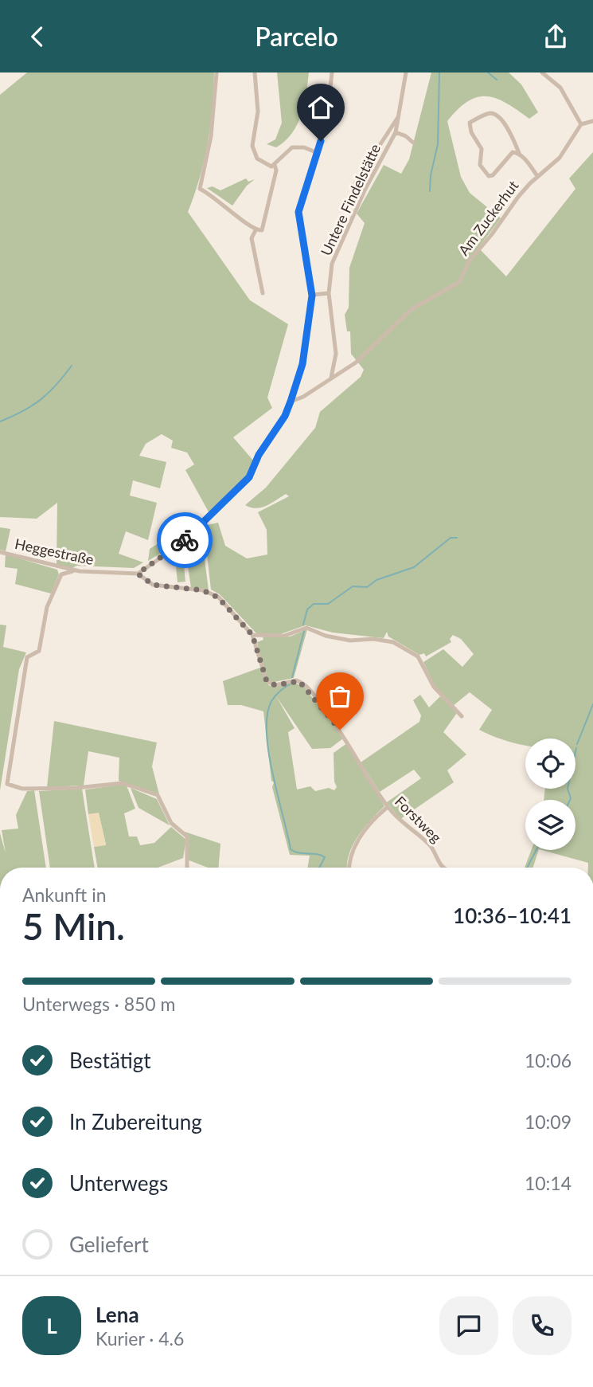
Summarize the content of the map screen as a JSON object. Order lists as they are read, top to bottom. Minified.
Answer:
{"streets":{"street":["Untere Findelstätte","Am Zuckerhut","Heggestraße","Forstweg"]},"crossings":[["Untere Findelstätte","Am Zuckerhut"],["Heggestraße","Forstweg"]],"page":{"header":"Parcelo","heading":["5 Min.","Ankunft in","10:36–10:41"],"panel":["Lena","Kurier · 4.6"],"bar":"Unterwegs · 850 m","list":[["Bestätigt","10:06"],["In Zubereitung","10:09"],["Unterwegs","10:14"],"Geliefert"],"round":"L"}}
